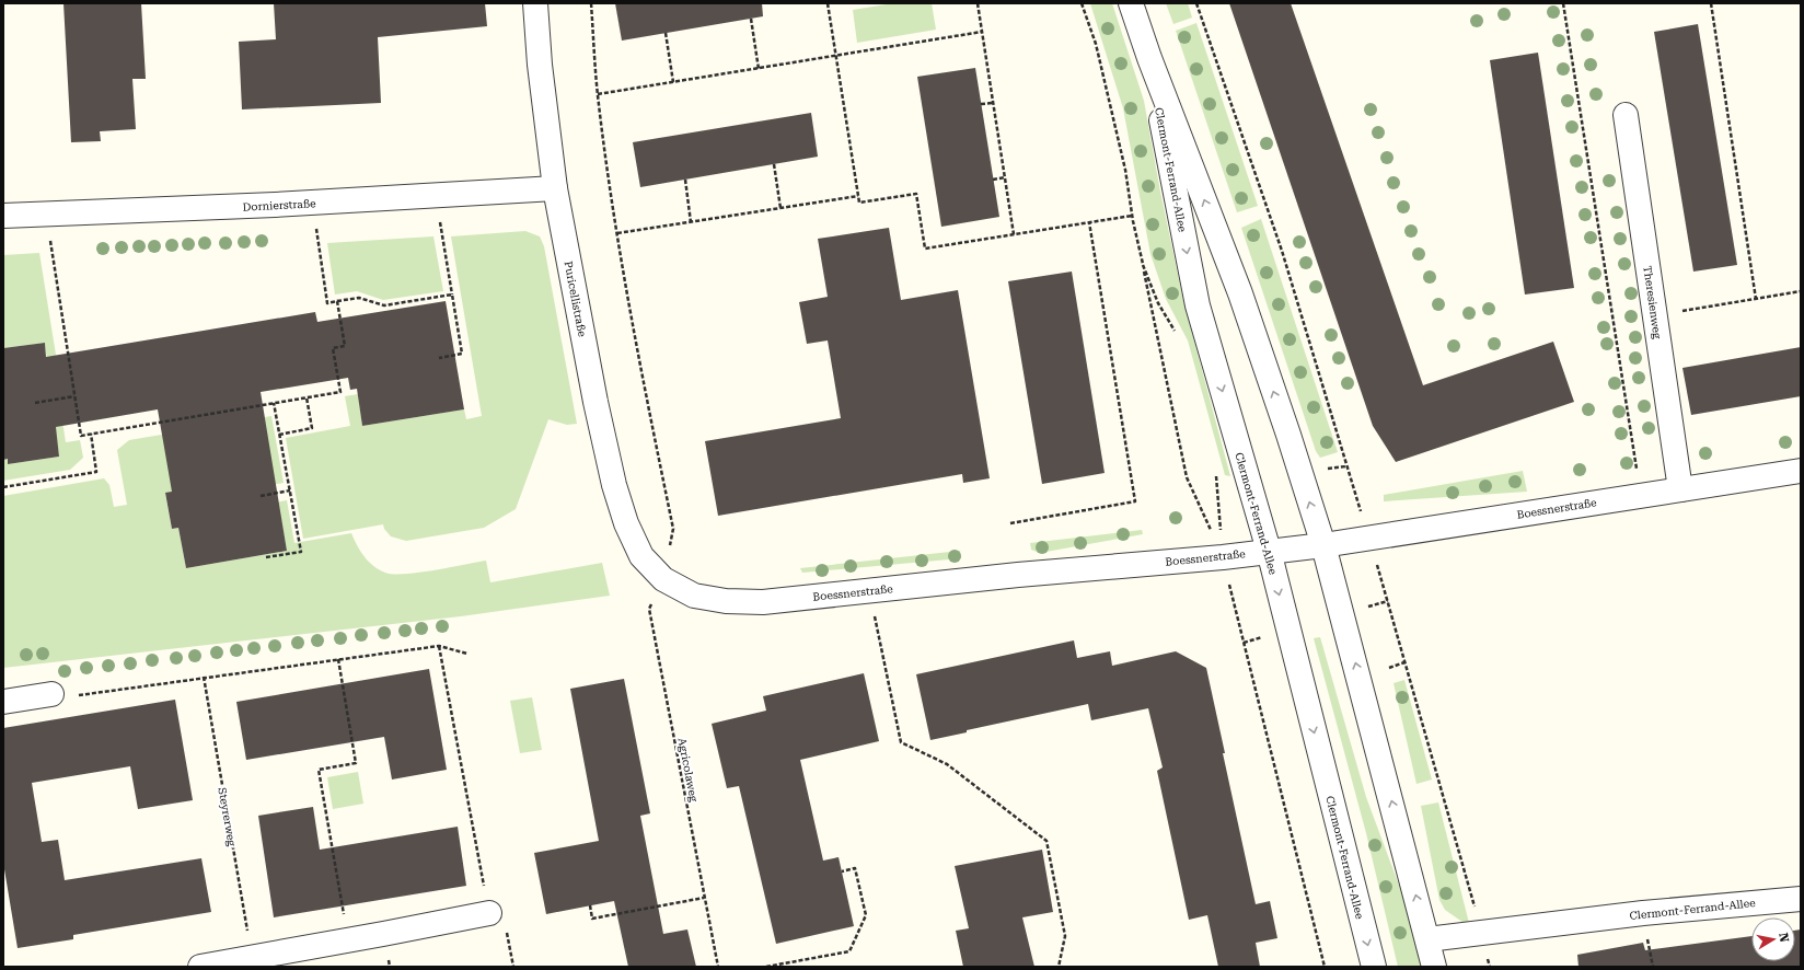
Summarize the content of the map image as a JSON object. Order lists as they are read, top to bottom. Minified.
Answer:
{"streets":{"street":["Clermont-Ferrand-Allee","Dornierstraße","Puricellistraße","Theresienweg","Boessnerstraße"],"path":["Agricolaweg","Steyrerweg"]},"crossings":[["Clermont-Ferrand-Allee","Boessnerstraße"],["Dornierstraße","Puricellistraße"],["Puricellistraße","Boessnerstraße"],["Puricellistraße","Agricolaweg"],["Theresienweg","Boessnerstraße"],["Boessnerstraße","Agricolaweg"]],"north":"right"}
